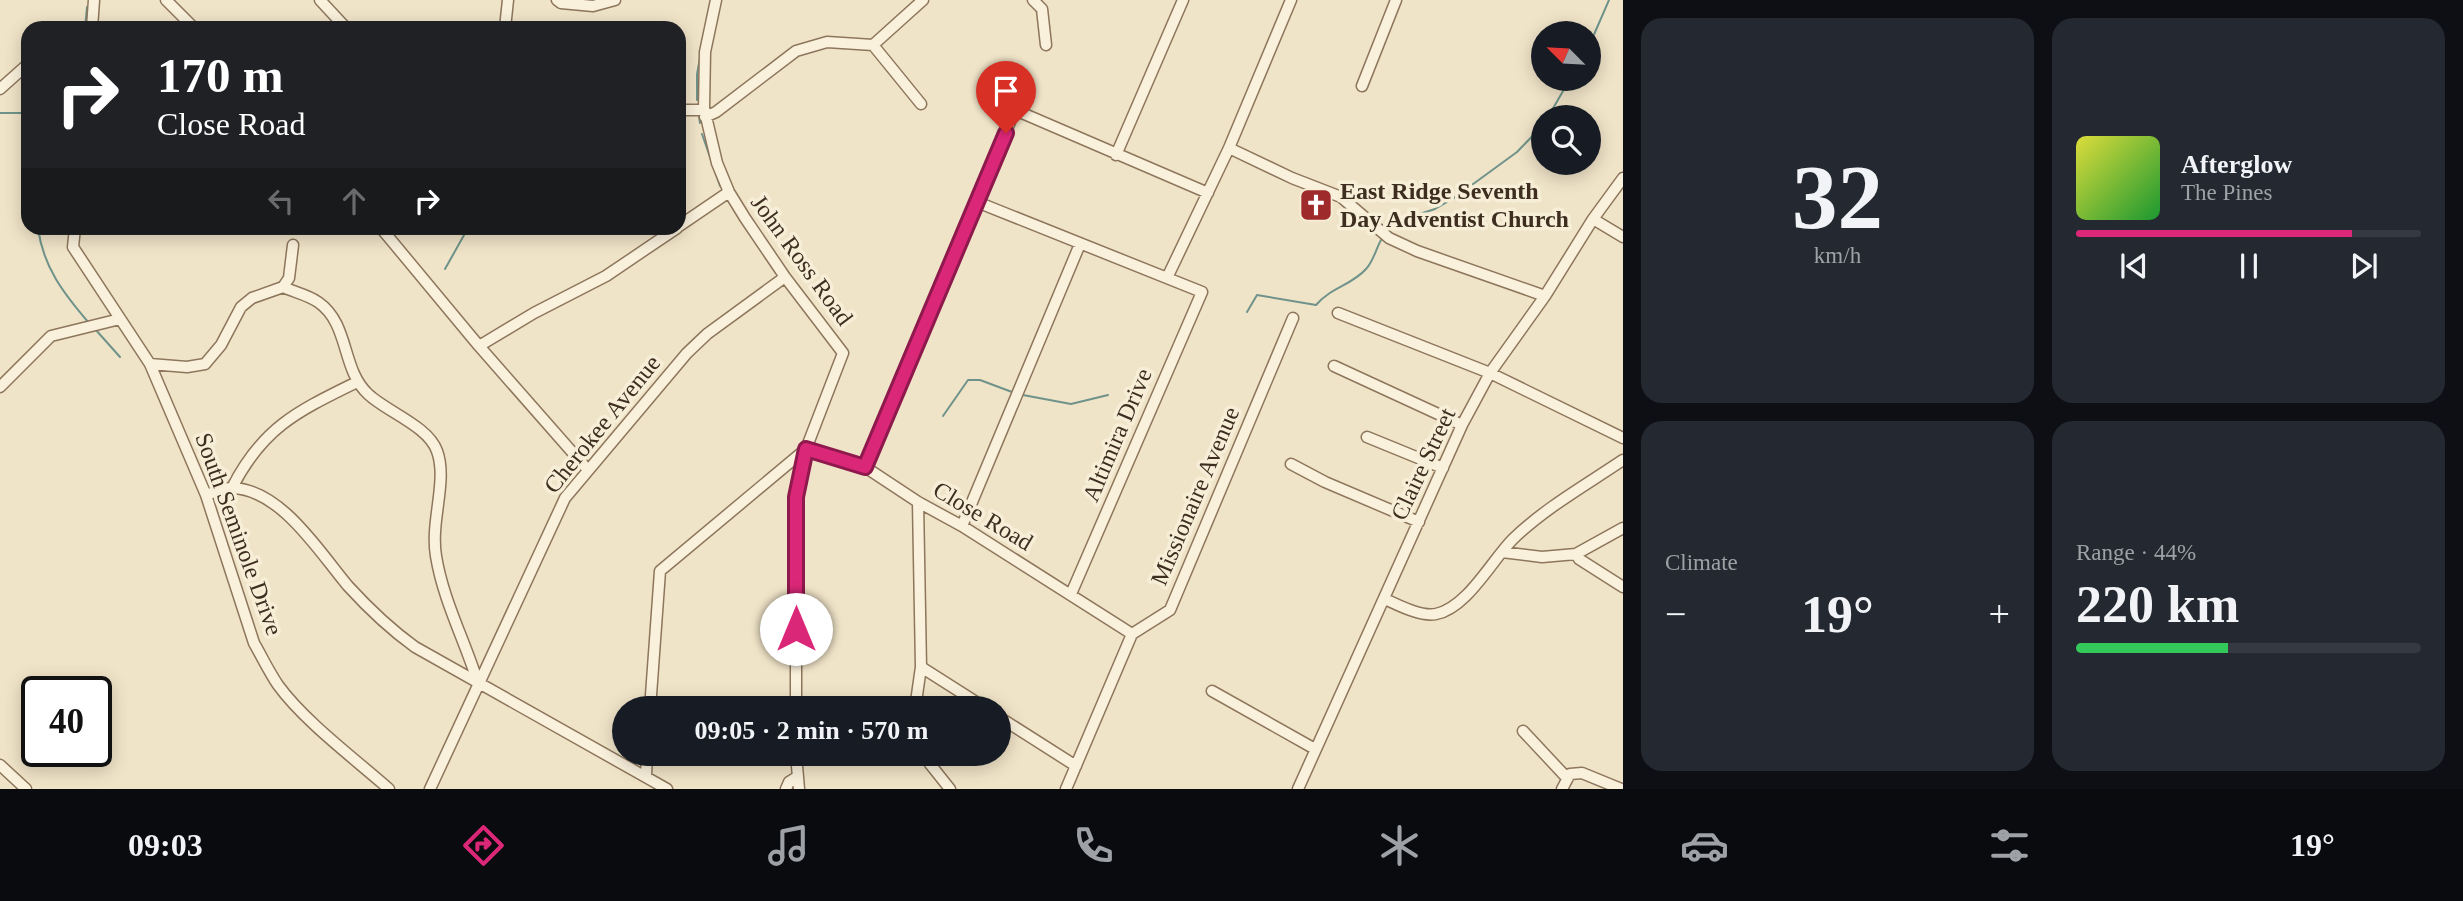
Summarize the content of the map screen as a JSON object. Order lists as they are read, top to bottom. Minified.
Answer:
{"streets":{"street":["John Ross Road","Cherokee Avenue","Altimira Drive","Claire Street","Missionaire Avenue","Close Road","South Seminole Drive"]},"crossings":[["John Ross Road","Cherokee Avenue"],["John Ross Road","Close Road"],["Altimira Drive","Close Road"],["Missionaire Avenue","Close Road"]],"places":{"church":["East Ridge Seventh Day Adventist Church"]},"north":"top left","page":{"tile":[["32","km/h"],"Climate",["Range · 44%","220 km"]],"turn":["170 m","Close Road"],"song":["Afterglow","The Pines"],"heat":["−","19°","+"],"limit":"40","trip":"09:05 · 2 min · 570 m","tabs":["09:03","19°"]}}
